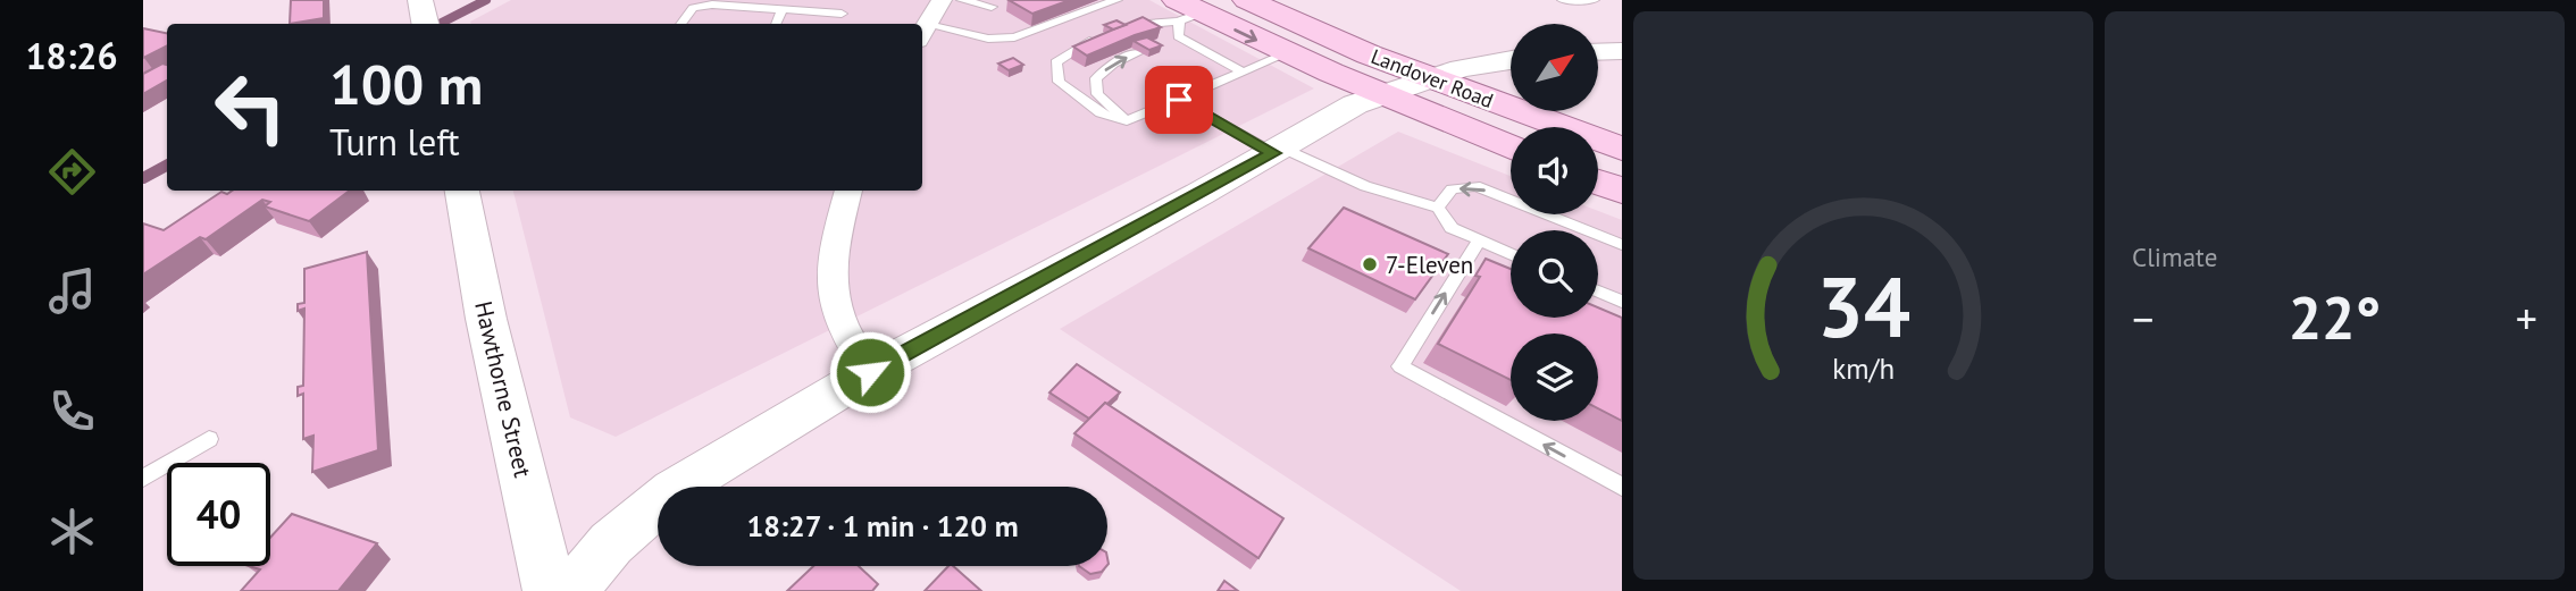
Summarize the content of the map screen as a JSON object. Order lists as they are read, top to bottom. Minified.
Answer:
{"streets":{"main road":["Landover Road"],"street":["Hawthorne Street"]},"places":["7-Eleven"],"north":"top right","page":{"tabs":"18:26","tile":"Climate","turn":["100 m","Turn left"],"heat":["−","22°","+"],"limit":"40","trip":"18:27 · 1 min · 120 m","gauge":["34","km/h"]}}
